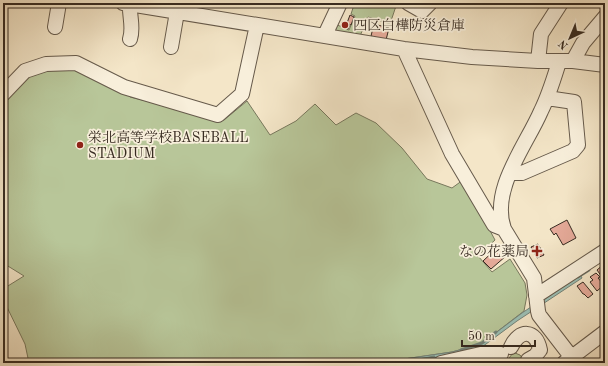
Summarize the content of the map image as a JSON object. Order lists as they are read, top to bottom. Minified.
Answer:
{"places":{"other":["四区白樺防災倉庫","栄北高等学校BASEBALL STADIUM"],"health":["なの花薬局"]},"scale_bar":"50 m","north":"bottom left"}
